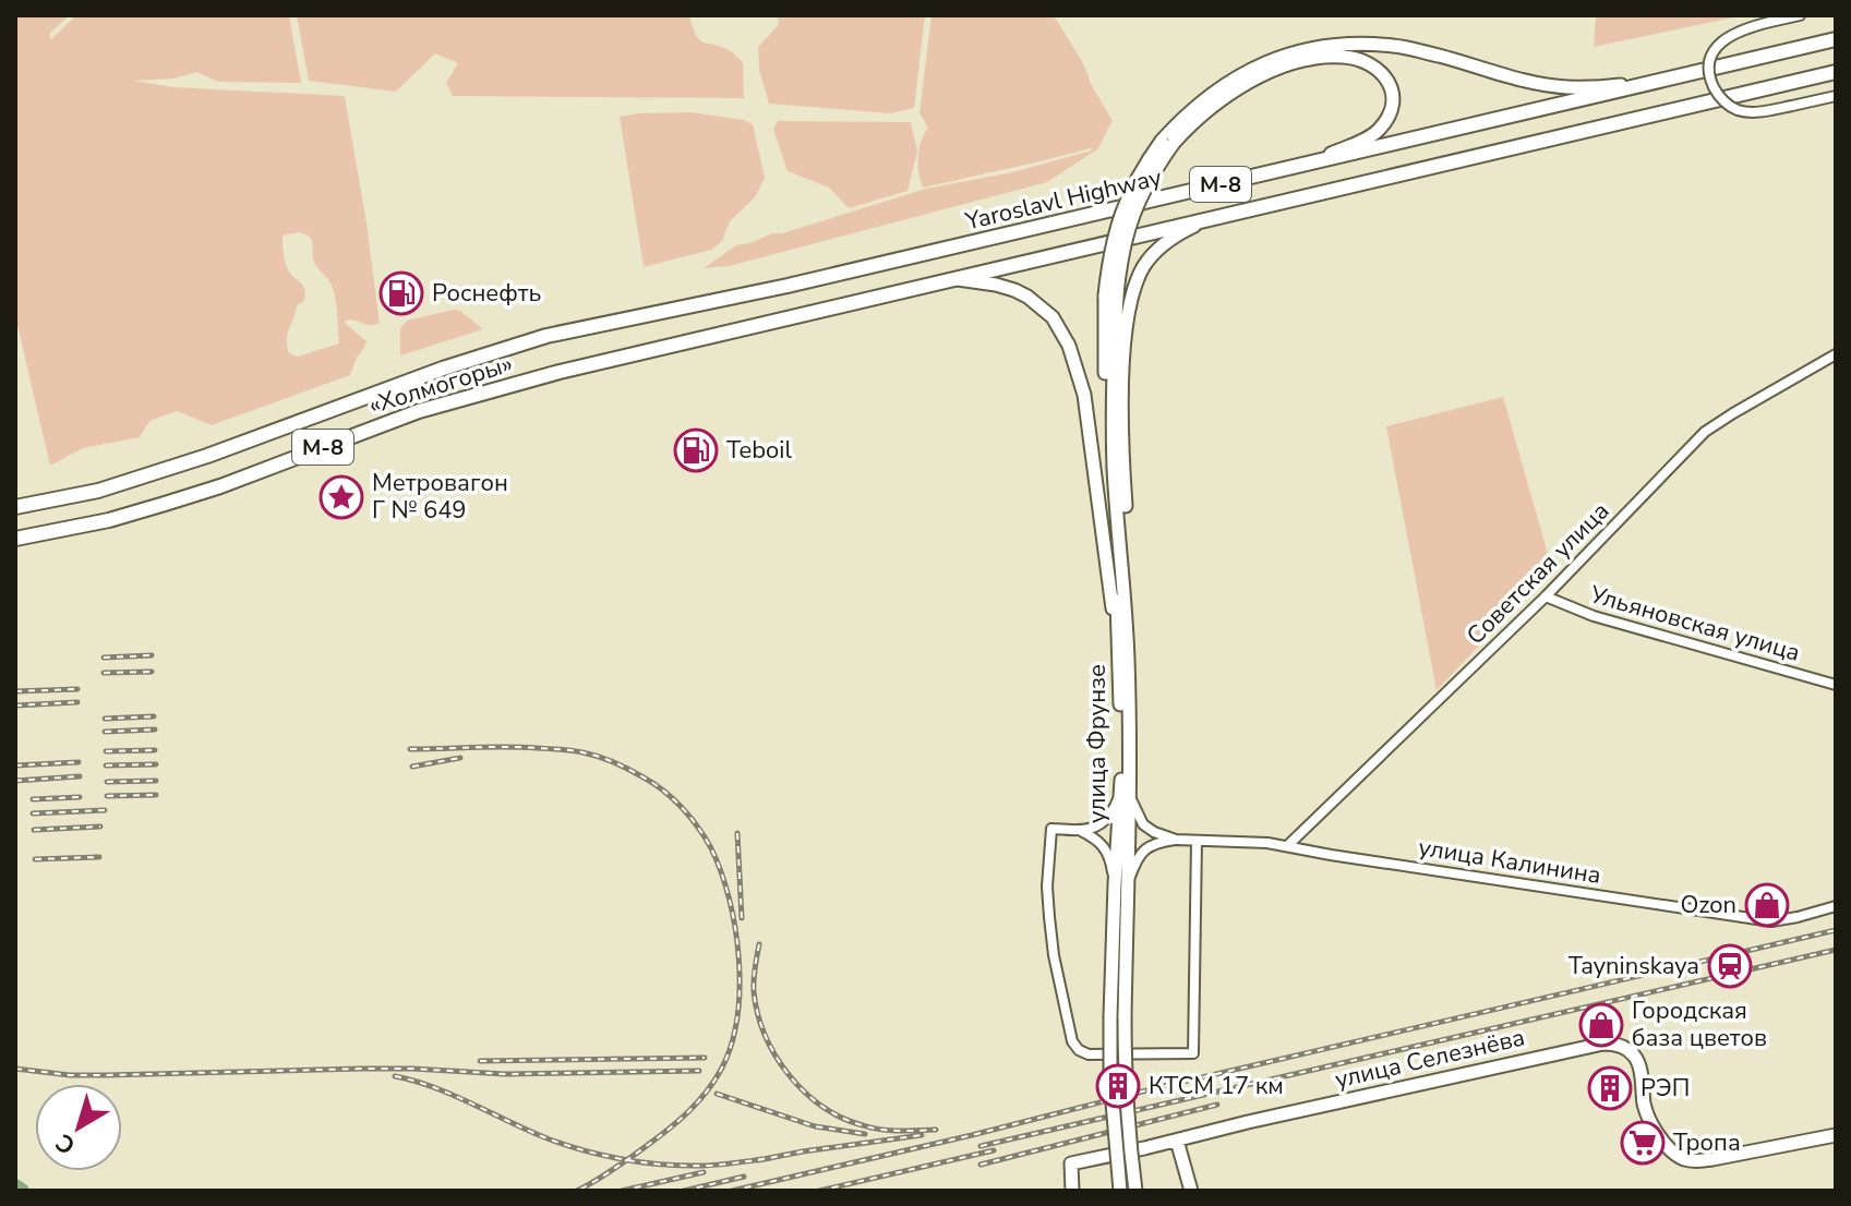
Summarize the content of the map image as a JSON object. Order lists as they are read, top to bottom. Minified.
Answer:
{"streets":{"highway":["М-8","Yaroslavl Highway","«Холмогоры»"],"main road":["улица Фрунзе","улица Селезнёва"],"street":["Советская улица","Ульяновская улица","улица Калинина"]},"crossings":[["М-8","«Холмогоры»"],["Yaroslavl Highway","«Холмогоры»"],["Советская улица","Ульяновская улица"],["Советская улица","улица Калинина"]],"places":{"fuel station":["Роснефть","Teboil"],"place":["Метровагон Г № 649"],"shop":["Ozon","Городская база цветов"],"station":["Tayninskaya"],"building":["КТСМ 17 км","РЭП"],"supermarket":["Тропа"]},"north":"bottom left"}
